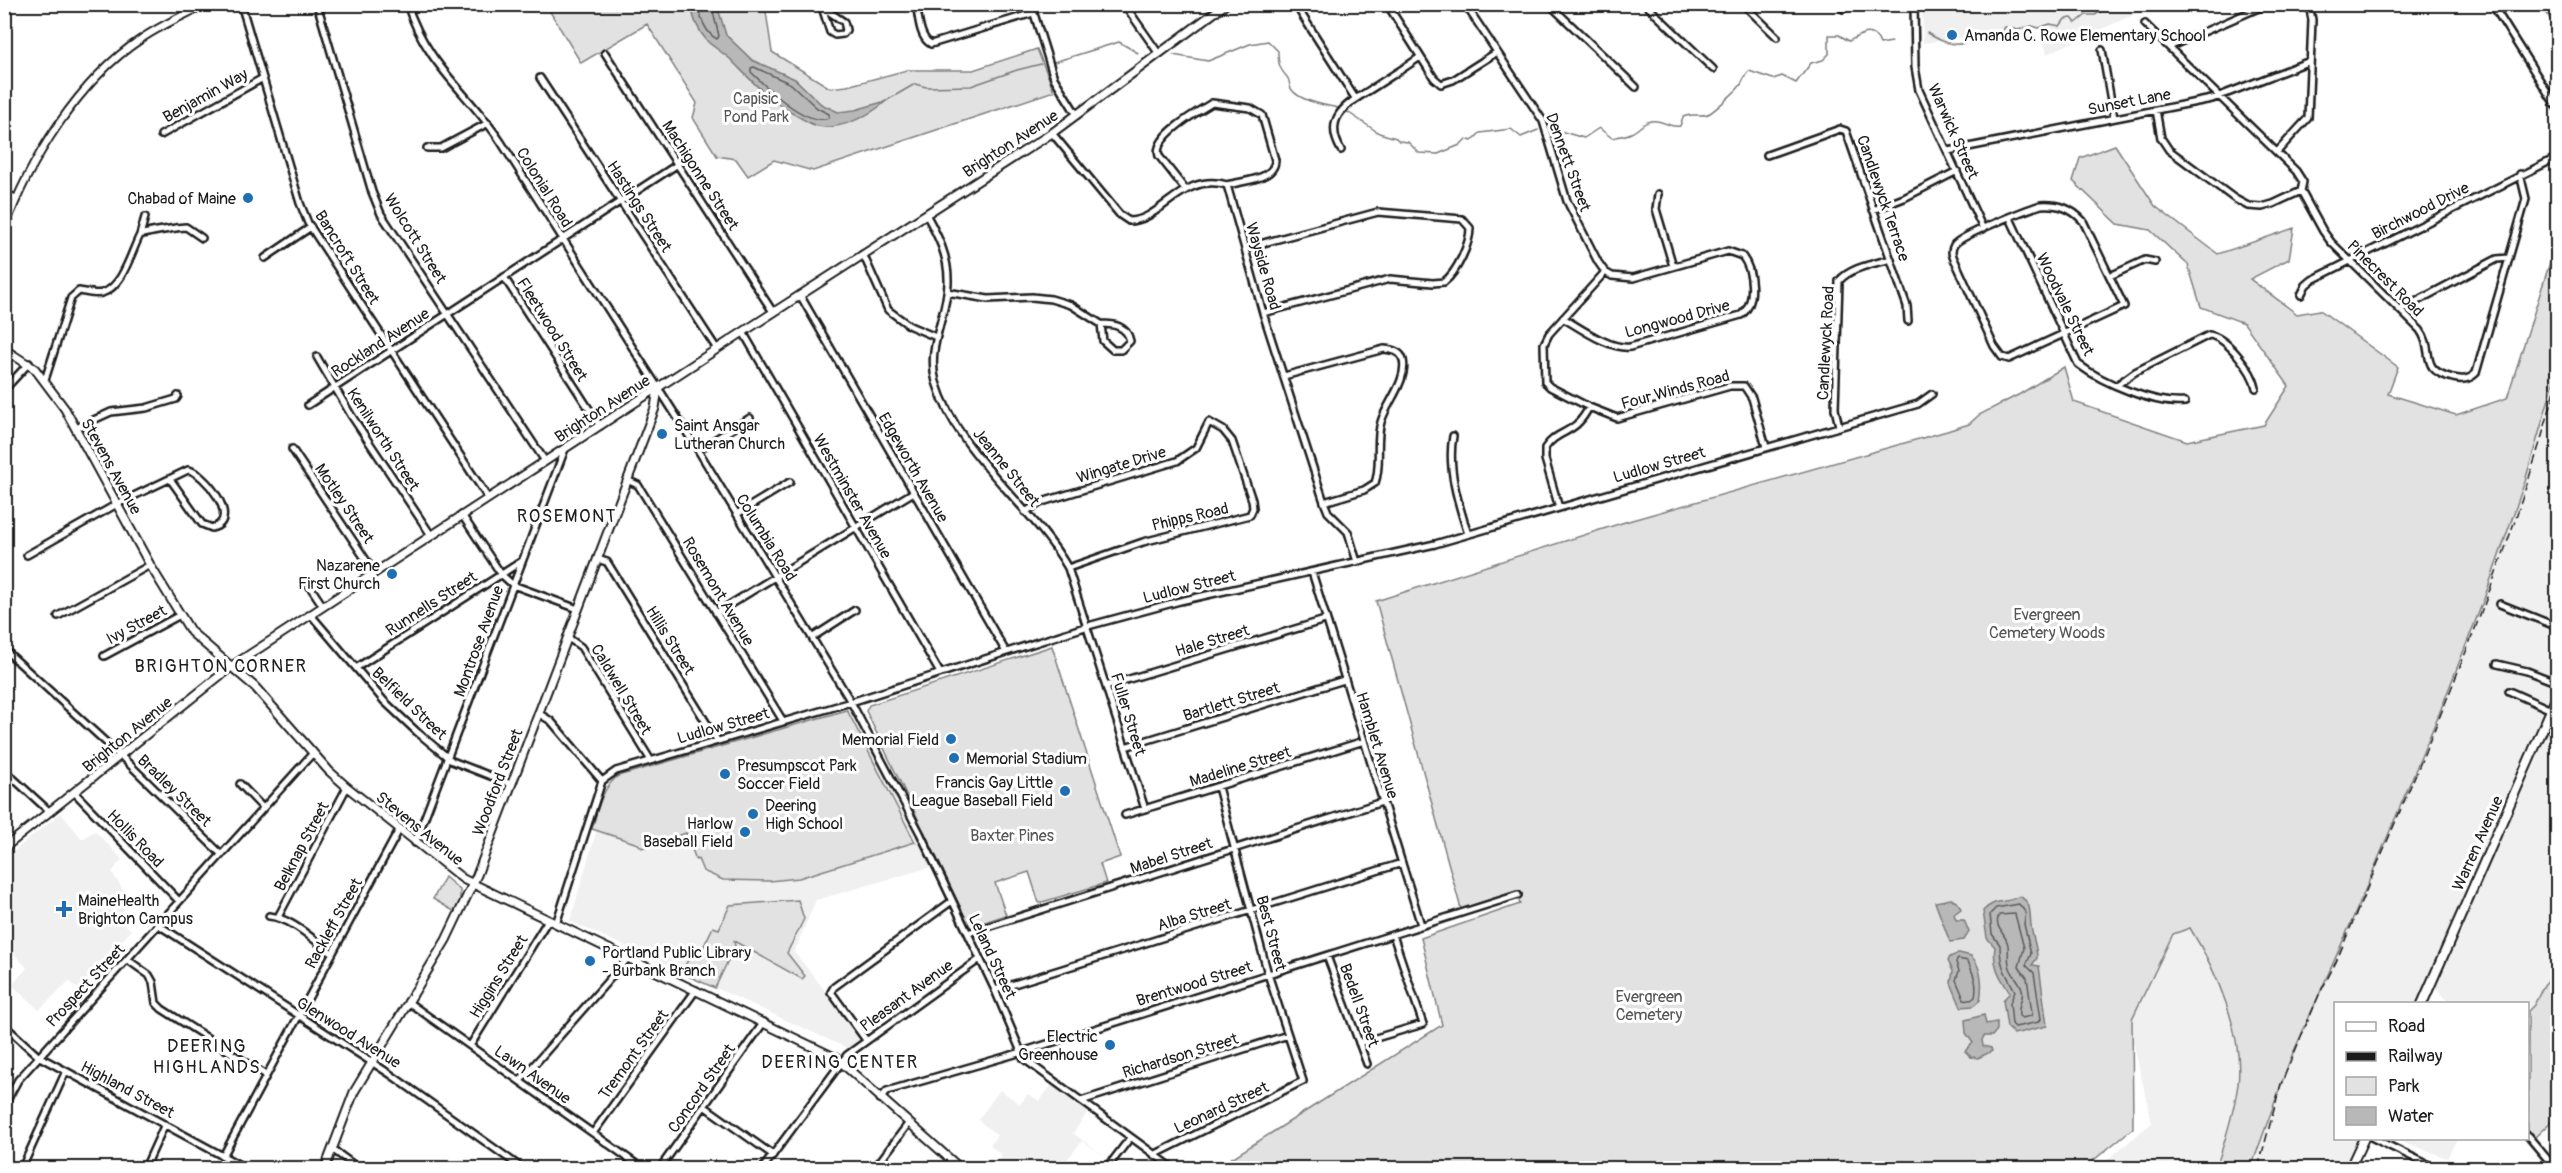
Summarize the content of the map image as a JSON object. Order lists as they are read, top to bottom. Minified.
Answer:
{"streets":{"main road":["Brighton Avenue","Stevens Avenue","Woodford Street","Warren Avenue"],"street":["Benjamin Way","Sunset Lane","Warwick Street","Dennett Street","Machigonne Street","Colonial Road","Candlewyck Terrace","Hastings Street","Birchwood Drive","Wolcott Street","Bancroft Street","Wayside Road","Pinecrest Road","Woodvale Street","Longwood Drive","Fleetwood Street","Rockland Avenue","Candlewyck Road","Four Winds Road","Kenilworth Street","Wingate Drive","Ludlow Street","Edgeworth Avenue","Jeanne Street","Westminster Avenue","Motley Street","Phipps Road","Columbia Road","Rosemont Avenue","Runnells Street","Ivy Street","Hillis Street","Hale Street","Montrose Avenue","Caldwell Street","Bartlett Street","Belfield Street","Fuller Street","Hamblet Avenue","Madeline Street","Bradley Street","Hollis Road","Belknap Street","Mabel Street","Alba Street","Rackleff Street","Best Street","Leland Street","Higgins Street","Brentwood Street","Prospect Street","Pleasant Avenue","Bedell Street","Glenwood Avenue","Tremont Street","Richardson Street","Lawn Avenue","Concord Street","Highland Street","Leonard Street"]},"crossings":[["Benjamin Way","Bancroft Street"],["Sunset Lane","Warwick Street"],["Sunset Lane","Pinecrest Road"],["Brighton Avenue","Machigonne Street"],["Brighton Avenue","Colonial Road"],["Brighton Avenue","Hastings Street"],["Brighton Avenue","Wolcott Street"],["Brighton Avenue","Bancroft Street"],["Brighton Avenue","Fleetwood Street"],["Brighton Avenue","Kenilworth Street"],["Brighton Avenue","Stevens Avenue"],["Brighton Avenue","Edgeworth Avenue"],["Brighton Avenue","Jeanne Street"],["Brighton Avenue","Westminster Avenue"],["Brighton Avenue","Motley Street"],["Brighton Avenue","Columbia Road"],["Brighton Avenue","Montrose Avenue"],["Brighton Avenue","Belfield Street"],["Brighton Avenue","Woodford Street"],["Brighton Avenue","Bradley Street"],["Brighton Avenue","Hollis Road"],["Dennett Street","Longwood Drive"],["Dennett Street","Four Winds Road"],["Machigonne Street","Rockland Avenue"],["Colonial Road","Rockland Avenue"],["Colonial Road","Columbia Road"],["Colonial Road","Woodford Street"],["Candlewyck Terrace","Candlewyck Road"],["Hastings Street","Rockland Avenue"],["Birchwood Drive","Pinecrest Road"],["Wolcott Street","Rockland Avenue"],["Bancroft Street","Rockland Avenue"],["Wayside Road","Ludlow Street"],["Longwood Drive","Four Winds Road"],["Fleetwood Street","Rockland Avenue"],["Rockland Avenue","Kenilworth Street"],["Candlewyck Road","Ludlow Street"],["Four Winds Road","Ludlow Street"],["Wingate Drive","Jeanne Street"],["Wingate Drive","Phipps Road"],["Ludlow Street","Edgeworth Avenue"],["Ludlow Street","Jeanne Street"],["Ludlow Street","Westminster Avenue"],["Ludlow Street","Columbia Road"],["Ludlow Street","Rosemont Avenue"],["Ludlow Street","Hillis Street"],["Ludlow Street","Caldwell Street"],["Ludlow Street","Fuller Street"],["Ludlow Street","Hamblet Avenue"],["Ludlow Street","Leland Street"],["Stevens Avenue","Ivy Street"],["Stevens Avenue","Montrose Avenue"],["Stevens Avenue","Woodford Street"],["Stevens Avenue","Belknap Street"],["Stevens Avenue","Rackleff Street"],["Stevens Avenue","Higgins Street"],["Stevens Avenue","Brentwood Street"],["Stevens Avenue","Prospect Street"],["Stevens Avenue","Pleasant Avenue"],["Stevens Avenue","Tremont Street"],["Stevens Avenue","Concord Street"],["Jeanne Street","Phipps Road"],["Jeanne Street","Fuller Street"],["Columbia Road","Woodford Street"],["Columbia Road","Leland Street"],["Rosemont Avenue","Woodford Street"],["Runnells Street","Montrose Avenue"],["Runnells Street","Belfield Street"],["Hillis Street","Woodford Street"],["Hale Street","Fuller Street"],["Hale Street","Hamblet Avenue"],["Montrose Avenue","Belfield Street"],["Caldwell Street","Woodford Street"],["Bartlett Street","Fuller Street"],["Bartlett Street","Hamblet Avenue"],["Belfield Street","Woodford Street"],["Fuller Street","Madeline Street"],["Hamblet Avenue","Madeline Street"],["Hamblet Avenue","Mabel Street"],["Hamblet Avenue","Alba Street"],["Hamblet Avenue","Brentwood Street"],["Madeline Street","Best Street"],["Woodford Street","Glenwood Avenue"],["Woodford Street","Lawn Avenue"],["Bradley Street","Prospect Street"],["Hollis Road","Prospect Street"],["Mabel Street","Best Street"],["Mabel Street","Leland Street"],["Alba Street","Best Street"],["Alba Street","Leland Street"],["Rackleff Street","Glenwood Avenue"],["Rackleff Street","Highland Street"],["Best Street","Brentwood Street"],["Best Street","Richardson Street"],["Best Street","Leonard Street"],["Leland Street","Brentwood Street"],["Leland Street","Pleasant Avenue"],["Leland Street","Richardson Street"],["Leland Street","Leonard Street"],["Higgins Street","Lawn Avenue"],["Brentwood Street","Bedell Street"],["Prospect Street","Glenwood Avenue"],["Prospect Street","Highland Street"],["Tremont Street","Lawn Avenue"]],"districts":["ROSEMONT","BRIGHTON CORNER","DEERING HIGHLANDS","DEERING CENTER"],"parks":["Capisic Pond Park","Evergreen Cemetery Woods","Baxter Pines","Evergreen Cemetery"],"places":{"other":["Amanda C. Rowe Elementary School","Chabad of Maine","Saint Ansgar Lutheran Church","Nazarene First Church","Memorial Field","Memorial Stadium","Presumpscot Park Soccer Field","Francis Gay Little League Baseball Field","Deering High School","Harlow Baseball Field","Portland Public Library - Burbank Branch","Electric Greenhouse"],"health":["MaineHealth Brighton Campus"]},"legend":["Road","Railway","Park","Water"]}
